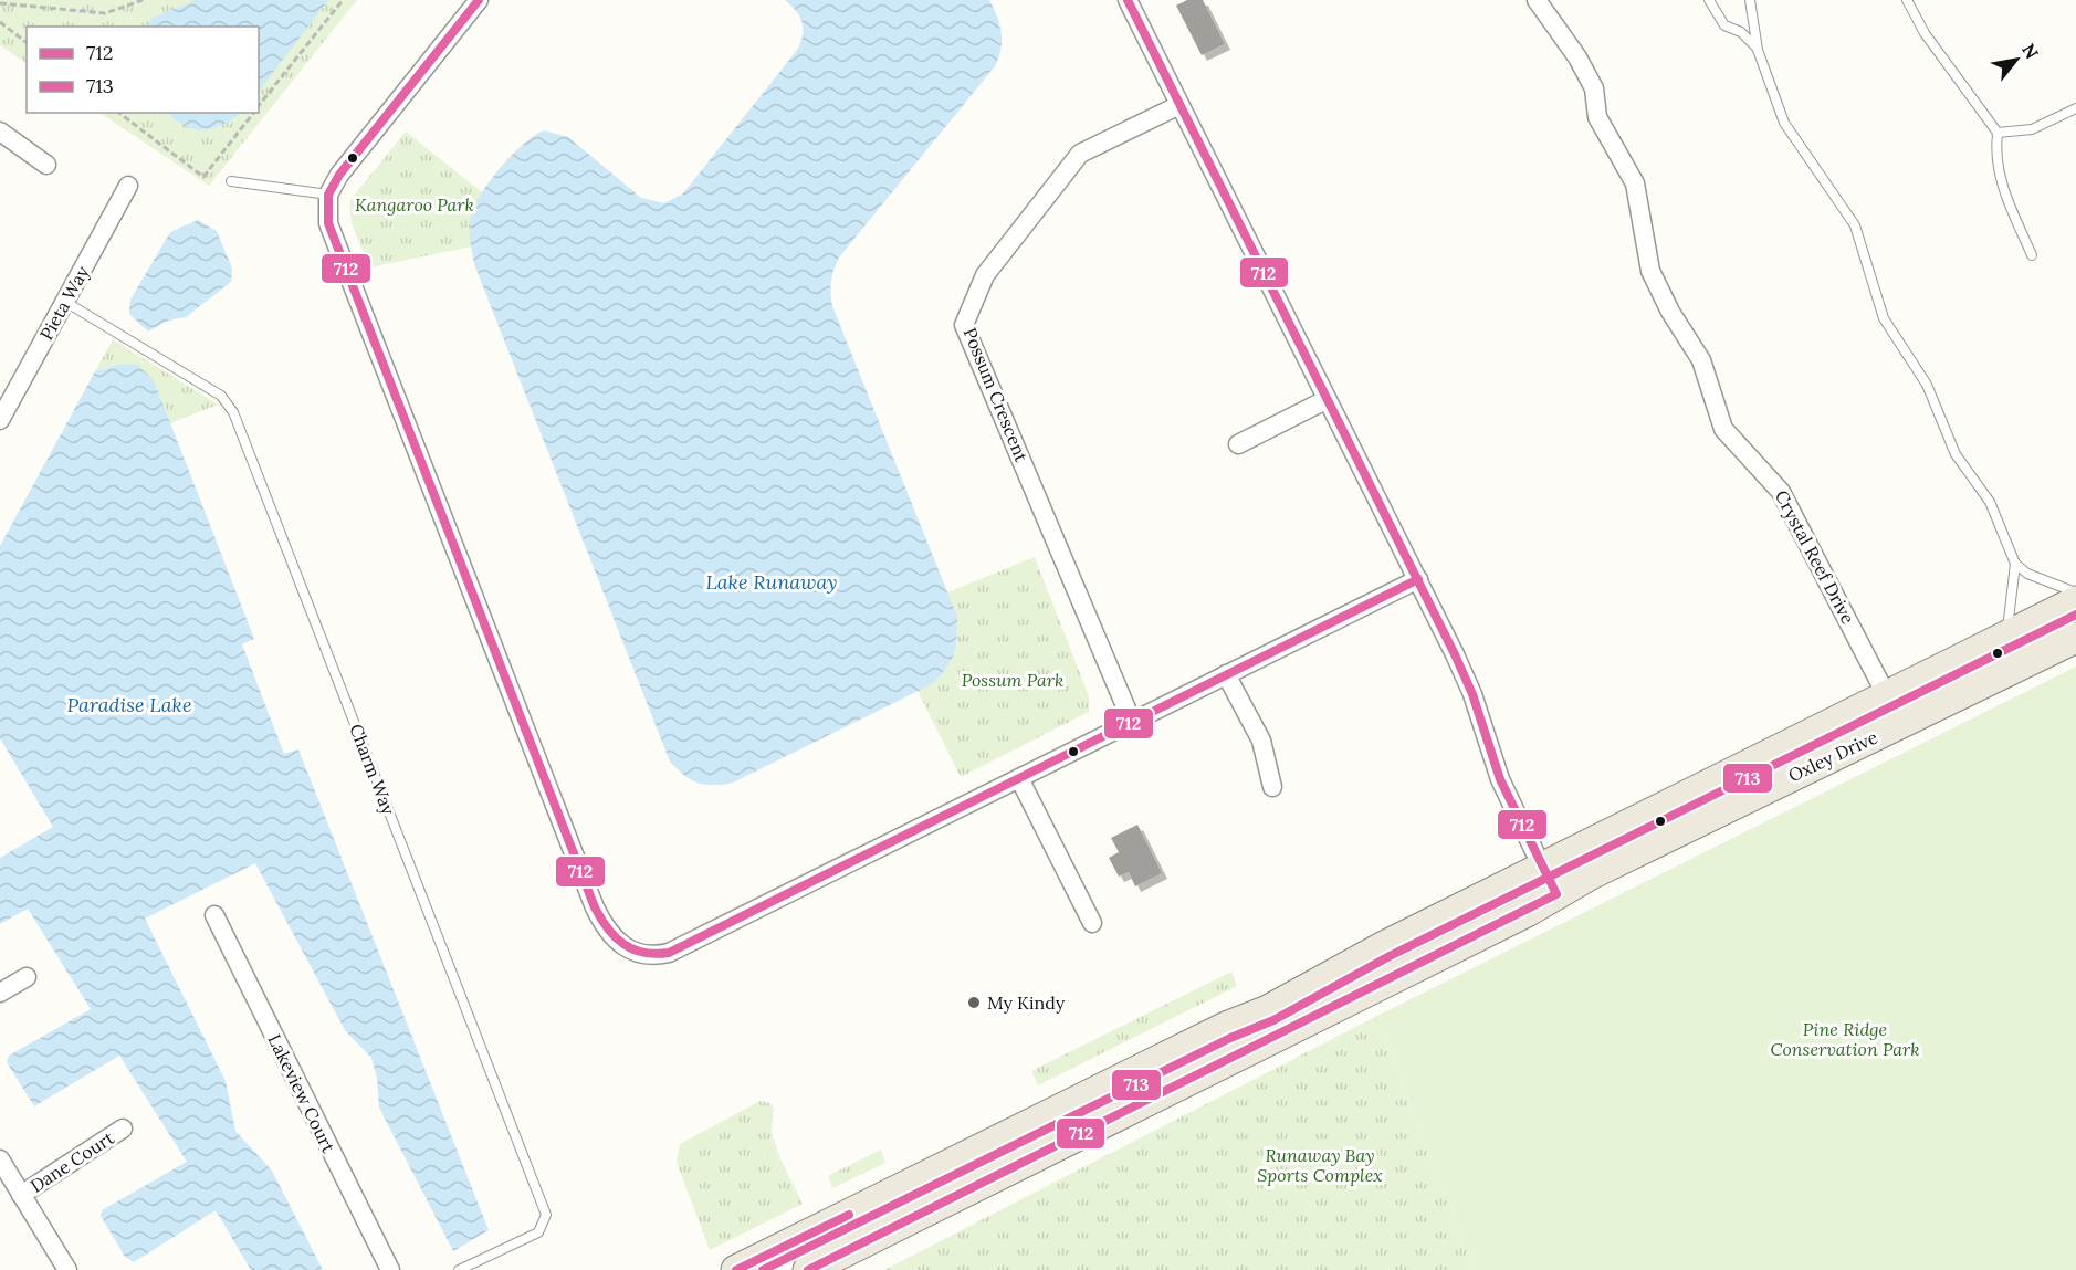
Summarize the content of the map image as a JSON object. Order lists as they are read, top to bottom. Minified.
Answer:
{"streets":{"main road":["Oxley Drive"],"street":["Pieta Way","Possum Crescent","Crystal Reef Drive","Lakeview Court","Dane Court"],"lane":["Charm Way"]},"crossings":[["Pieta Way","Charm Way"],["Crystal Reef Drive","Oxley Drive"]],"water":["Lake Runaway","Paradise Lake"],"parks":["Kangaroo Park","Possum Park","Pine Ridge Conservation Park","Runaway Bay Sports Complex"],"places":["My Kindy"],"lines":["transit line 712","transit line 713"],"legend":["712","713"],"north":"top right"}
